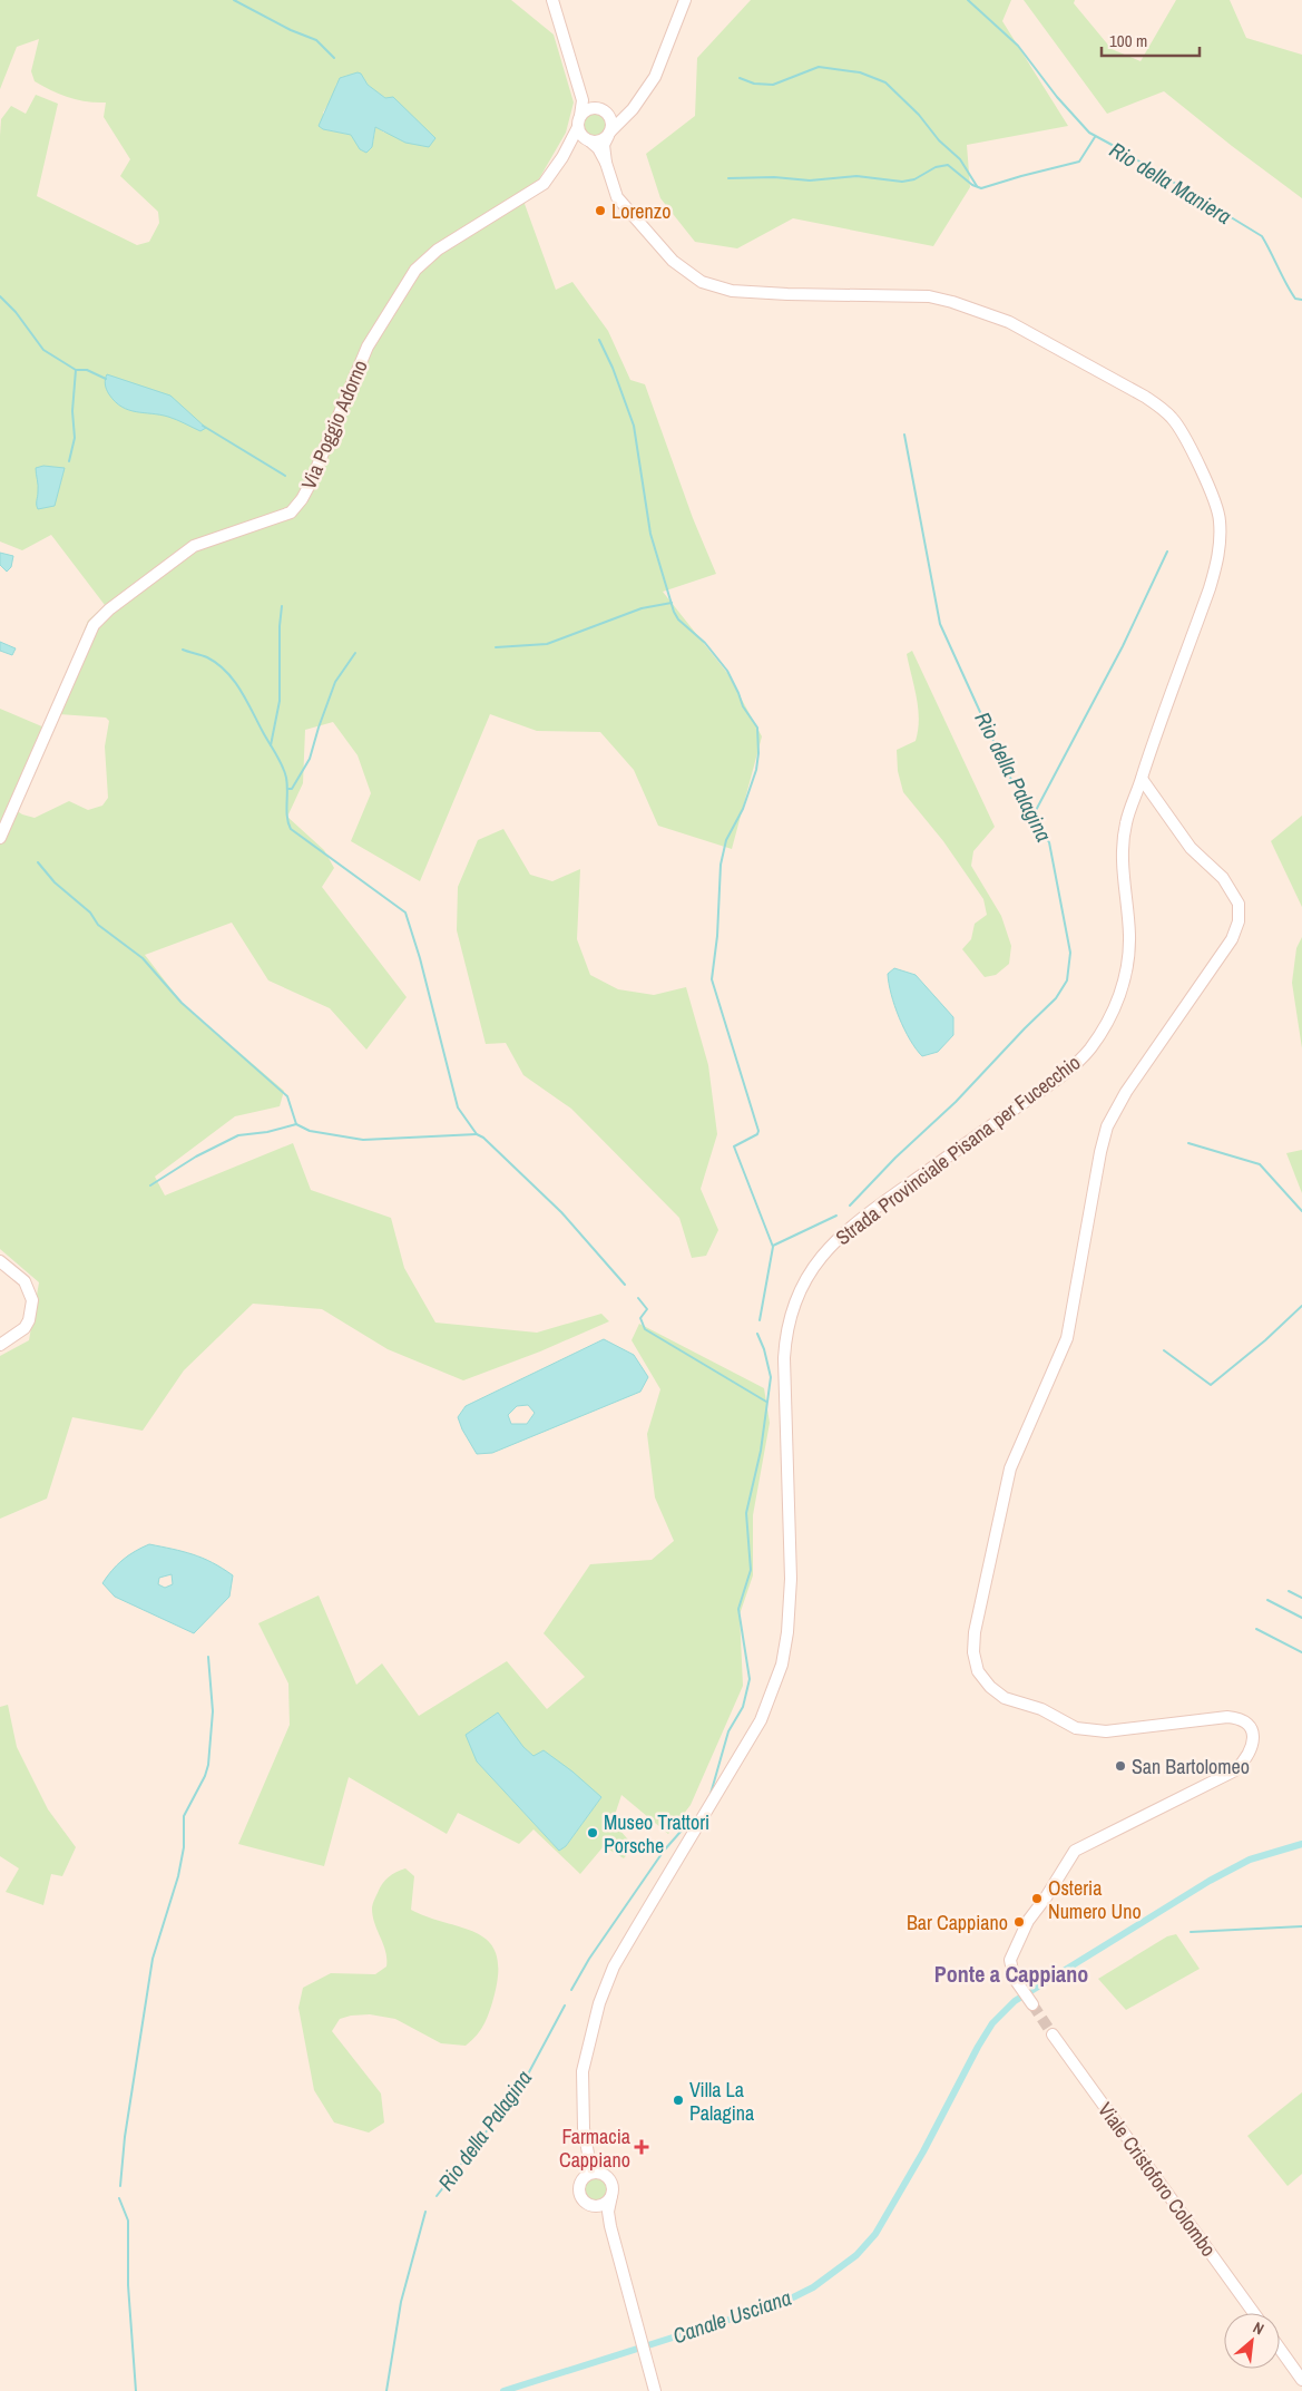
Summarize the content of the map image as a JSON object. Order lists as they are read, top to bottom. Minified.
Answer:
{"streets":{"main road":["Via Poggio Adorno","Strada Provinciale Pisana per Fucecchio","Viale Cristoforo Colombo"]},"districts":["Ponte a Cappiano"],"water":["Rio della Maniera","Rio della Palagina","Canale Usciana"],"places":{"other":["Lorenzo","San Bartolomeo","Museo Trattori Porsche","Osteria Numero Uno","Bar Cappiano","Villa La Palagina"],"health":["Farmacia Cappiano"]},"scale_bar":"100 m","north":"top right"}
